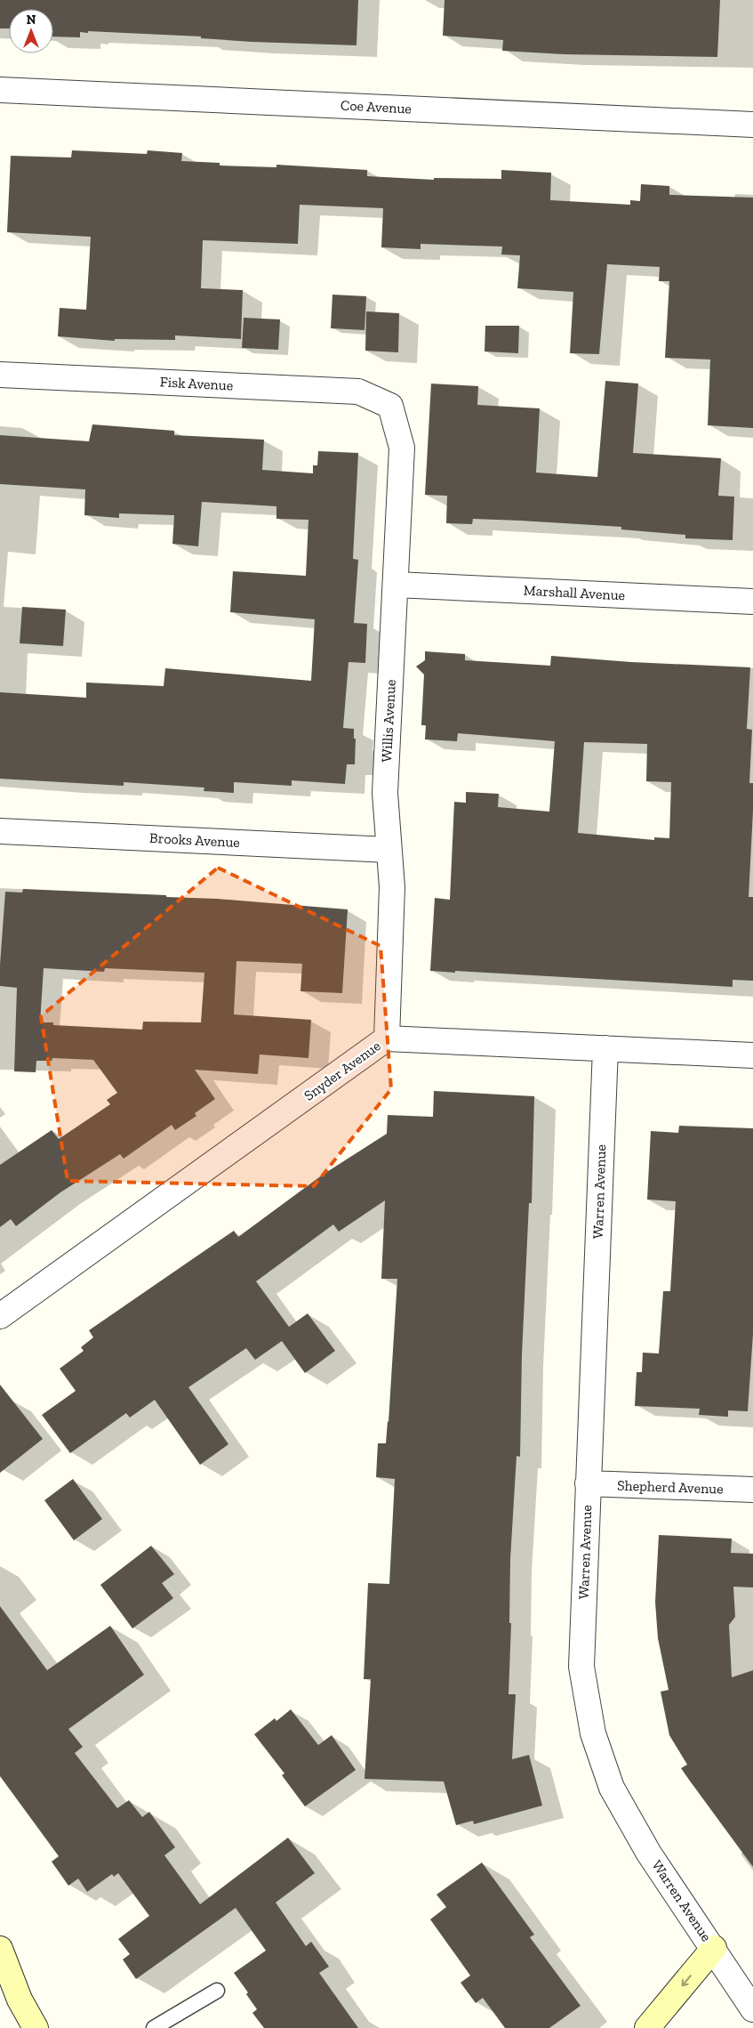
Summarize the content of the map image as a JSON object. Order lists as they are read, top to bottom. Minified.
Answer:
{"streets":{"street":["Coe Avenue","Fisk Avenue","Marshall Avenue","Willis Avenue","Brooks Avenue","Snyder Avenue","Warren Avenue","Shepherd Avenue"]},"crossings":[["Fisk Avenue","Willis Avenue"],["Marshall Avenue","Willis Avenue"],["Willis Avenue","Brooks Avenue"],["Willis Avenue","Snyder Avenue"],["Snyder Avenue","Warren Avenue"],["Warren Avenue","Shepherd Avenue"]],"north":"top"}
